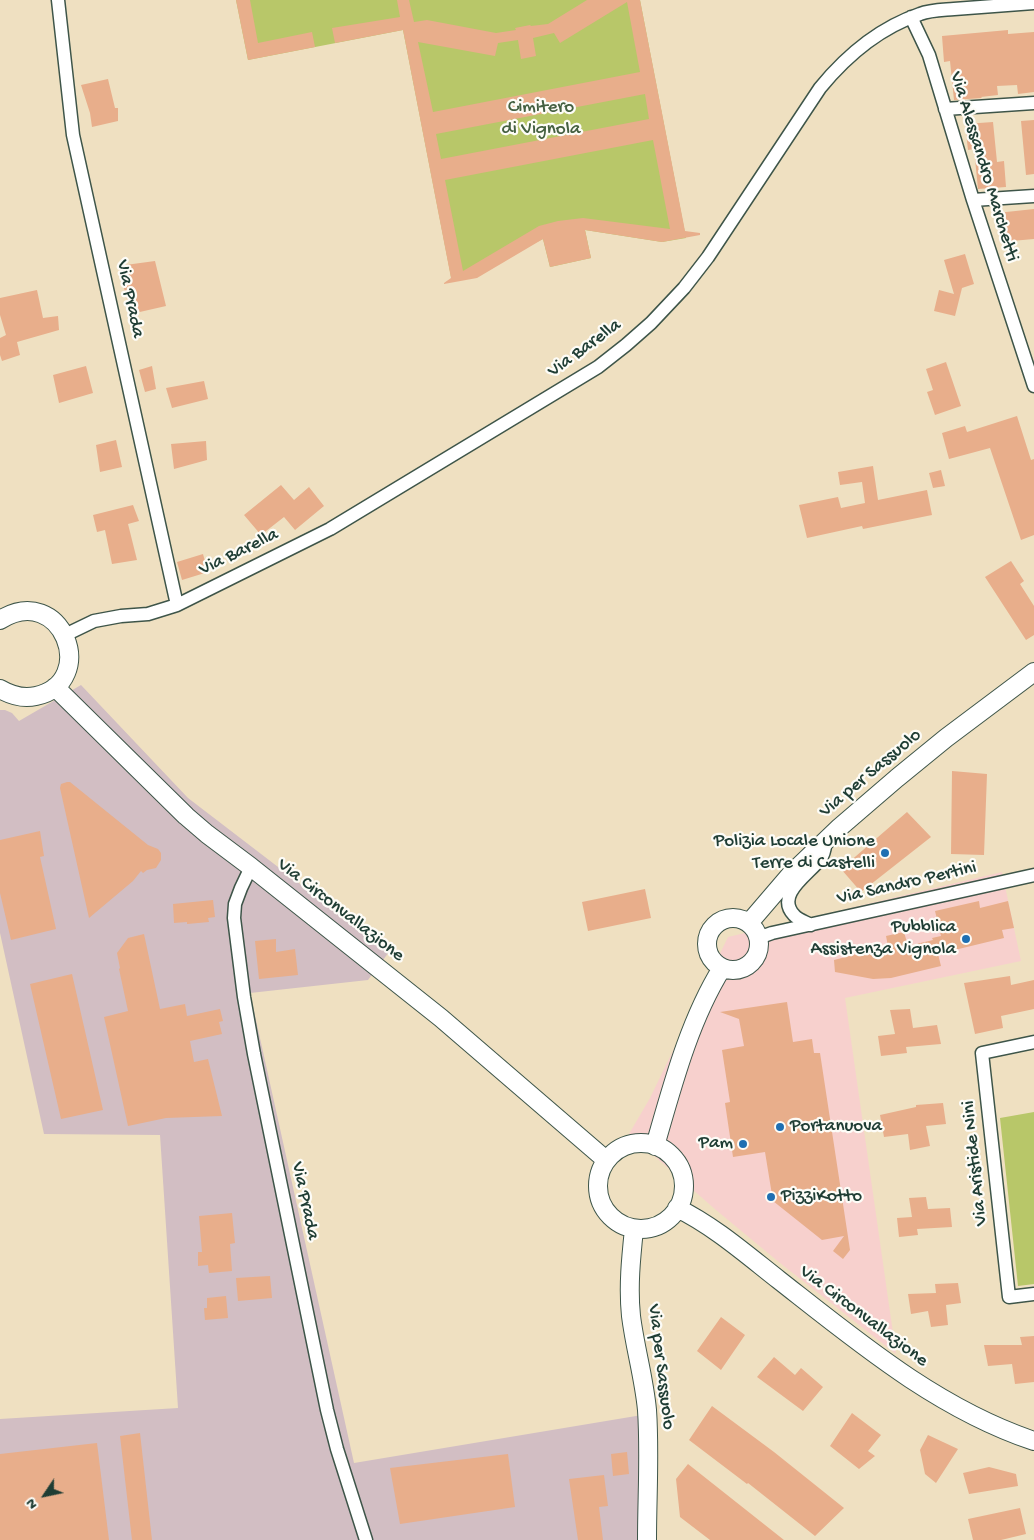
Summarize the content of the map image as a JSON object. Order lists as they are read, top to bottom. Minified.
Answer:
{"streets":{"main road":["Via per Sassuolo","Via Circonvallazione"],"street":["Via Alessandro Marchetti","Via Prada","Via Barella","Via Sandro Pertini","Via Aristide Nini"]},"crossings":[["Via Alessandro Marchetti","Via Barella"],["Via Prada","Via Barella"],["Via Prada","Via Circonvallazione"],["Via per Sassuolo","Via Sandro Pertini"],["Via per Sassuolo","Via Circonvallazione"]],"parks":["Cimitero di Vignola"],"places":["Polizia Locale Unione Terre di Castelli","Pubblica Assistenza Vignola","Portanuova","Pam","PizziKotto"],"north":"bottom left"}
